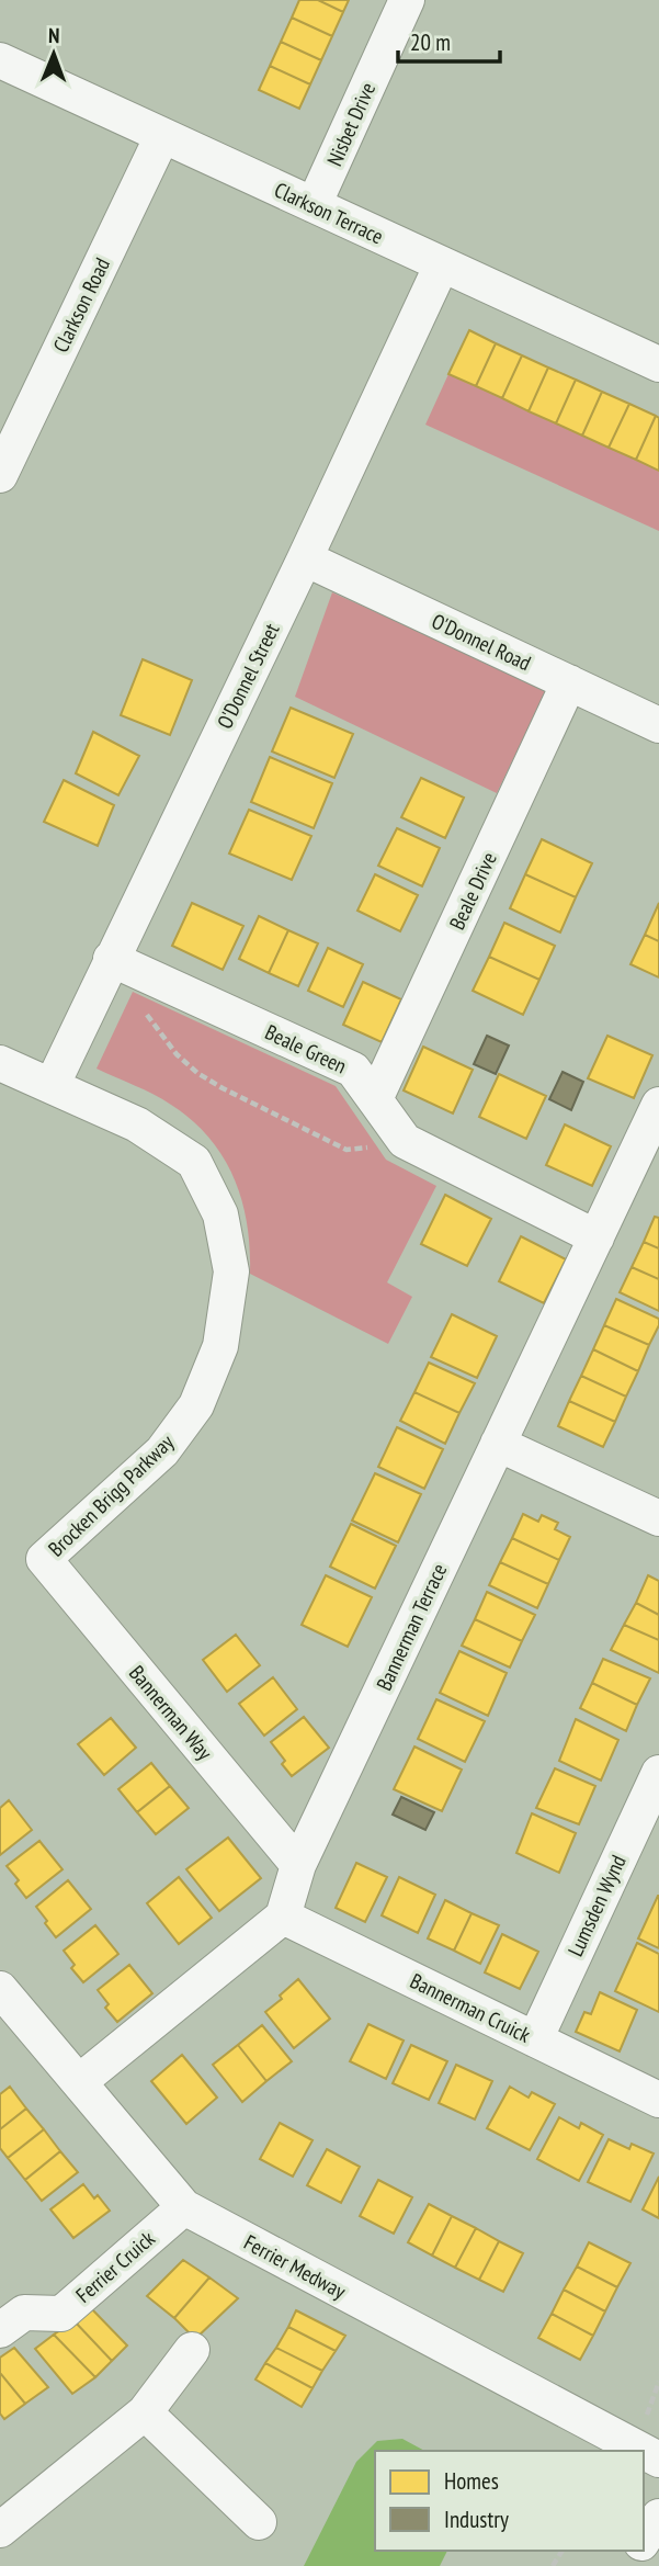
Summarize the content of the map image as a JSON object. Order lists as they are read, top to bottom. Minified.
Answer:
{"streets":{"street":["Nisbet Drive","Clarkson Terrace","Clarkson Road","O'Donnel Road","O'Donnel Street","Beale Drive","Beale Green","Brocken Brigg Parkway","Bannerman Terrace","Bannerman Way","Lumsden Wynd","Bannerman Cruick","Ferrier Cruick","Ferrier Medway"]},"crossings":[["Nisbet Drive","Clarkson Terrace"],["Clarkson Terrace","Clarkson Road"],["Clarkson Terrace","O'Donnel Street"],["O'Donnel Road","O'Donnel Street"],["O'Donnel Road","Beale Drive"],["O'Donnel Street","Beale Green"],["O'Donnel Street","Brocken Brigg Parkway"],["Beale Drive","Beale Green"],["Beale Green","Bannerman Terrace"],["Brocken Brigg Parkway","Bannerman Way"],["Bannerman Terrace","Bannerman Way"],["Bannerman Terrace","Bannerman Cruick"],["Lumsden Wynd","Bannerman Cruick"],["Ferrier Cruick","Ferrier Medway"]],"legend":["Homes","Industry"],"scale_bar":"20 m","north":"top"}
